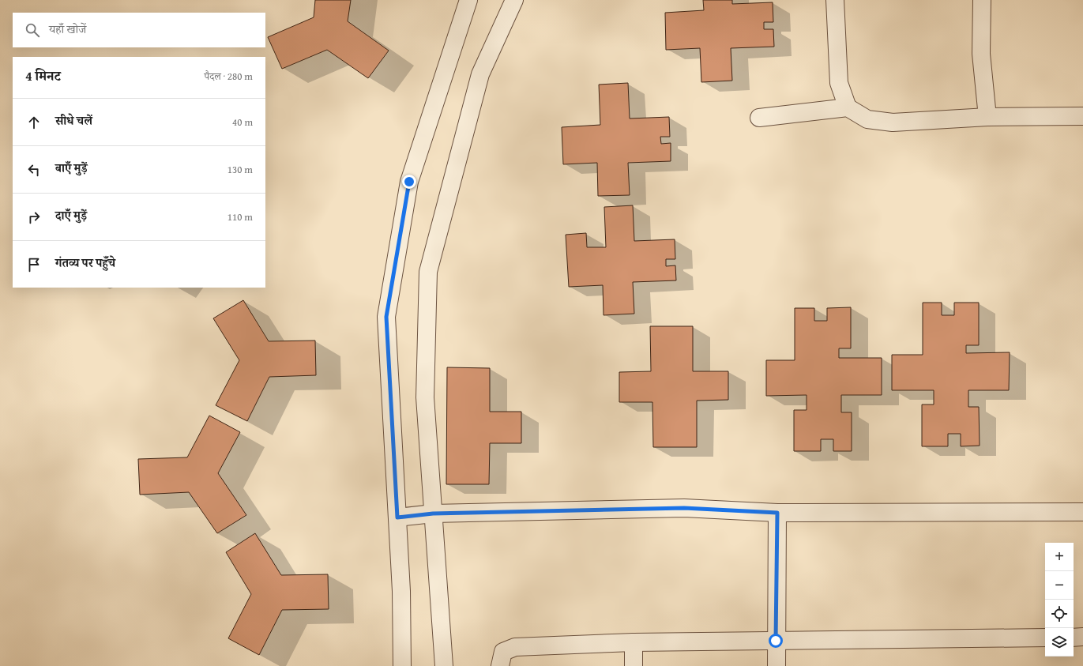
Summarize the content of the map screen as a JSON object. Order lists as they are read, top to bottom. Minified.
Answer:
{"page":{"search":"यहाँ खोजें","heading":["4 मिनट","पैदल · 280 m"],"list":[["सीधे चलें","40 m"],["बाएँ मुड़ें","130 m"],["दाएँ मुड़ें","110 m"],"गंतव्य पर पहुँचे"],"map_buttons":["+","−"]}}
